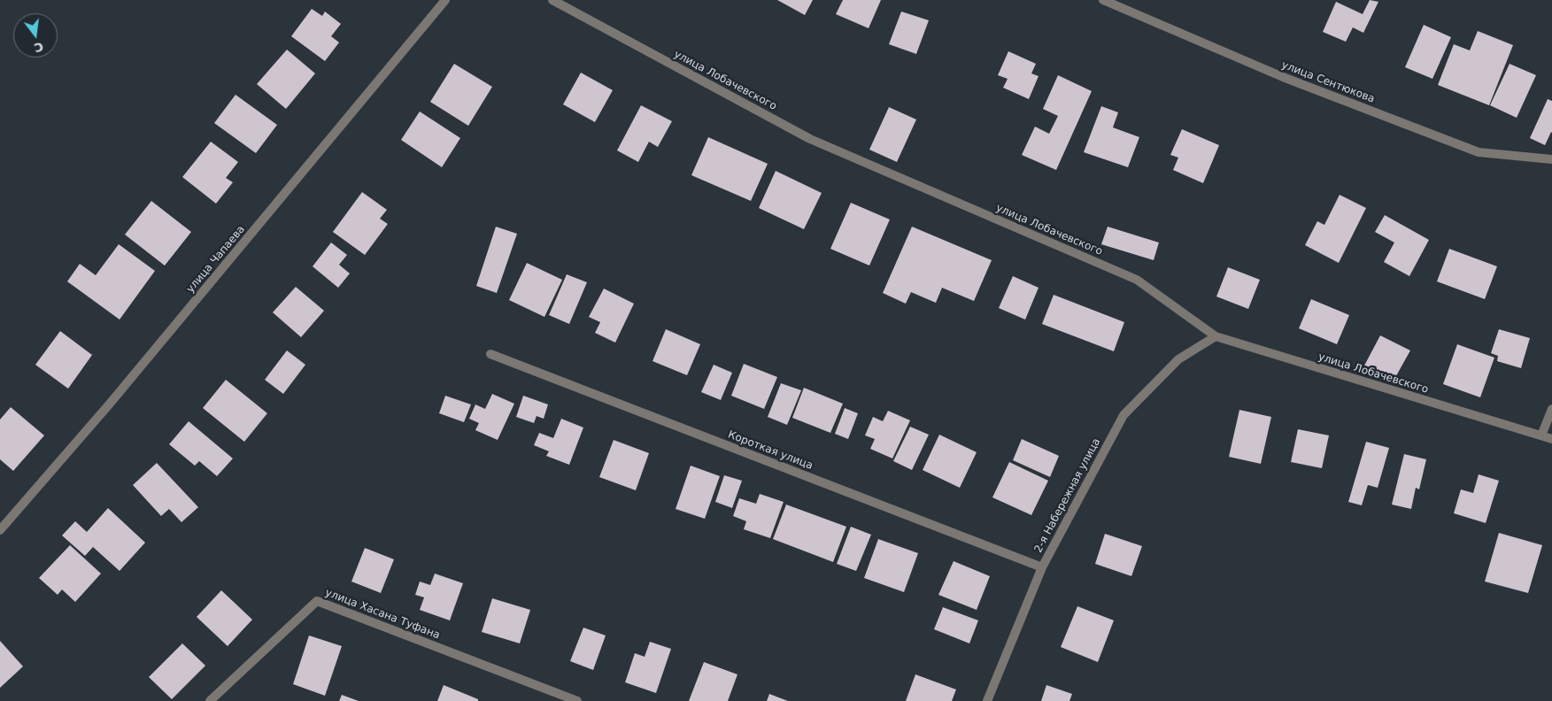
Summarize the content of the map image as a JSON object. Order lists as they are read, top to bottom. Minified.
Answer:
{"streets":{"street":["улица Лобачевского","улица Сентюкова","улица Чапаева","Короткая улица","2-я Набережная улица","улица Хасана Туфана"]},"crossings":[["улица Лобачевского","2-я Набережная улица"],["Короткая улица","2-я Набережная улица"]],"north":"bottom"}
